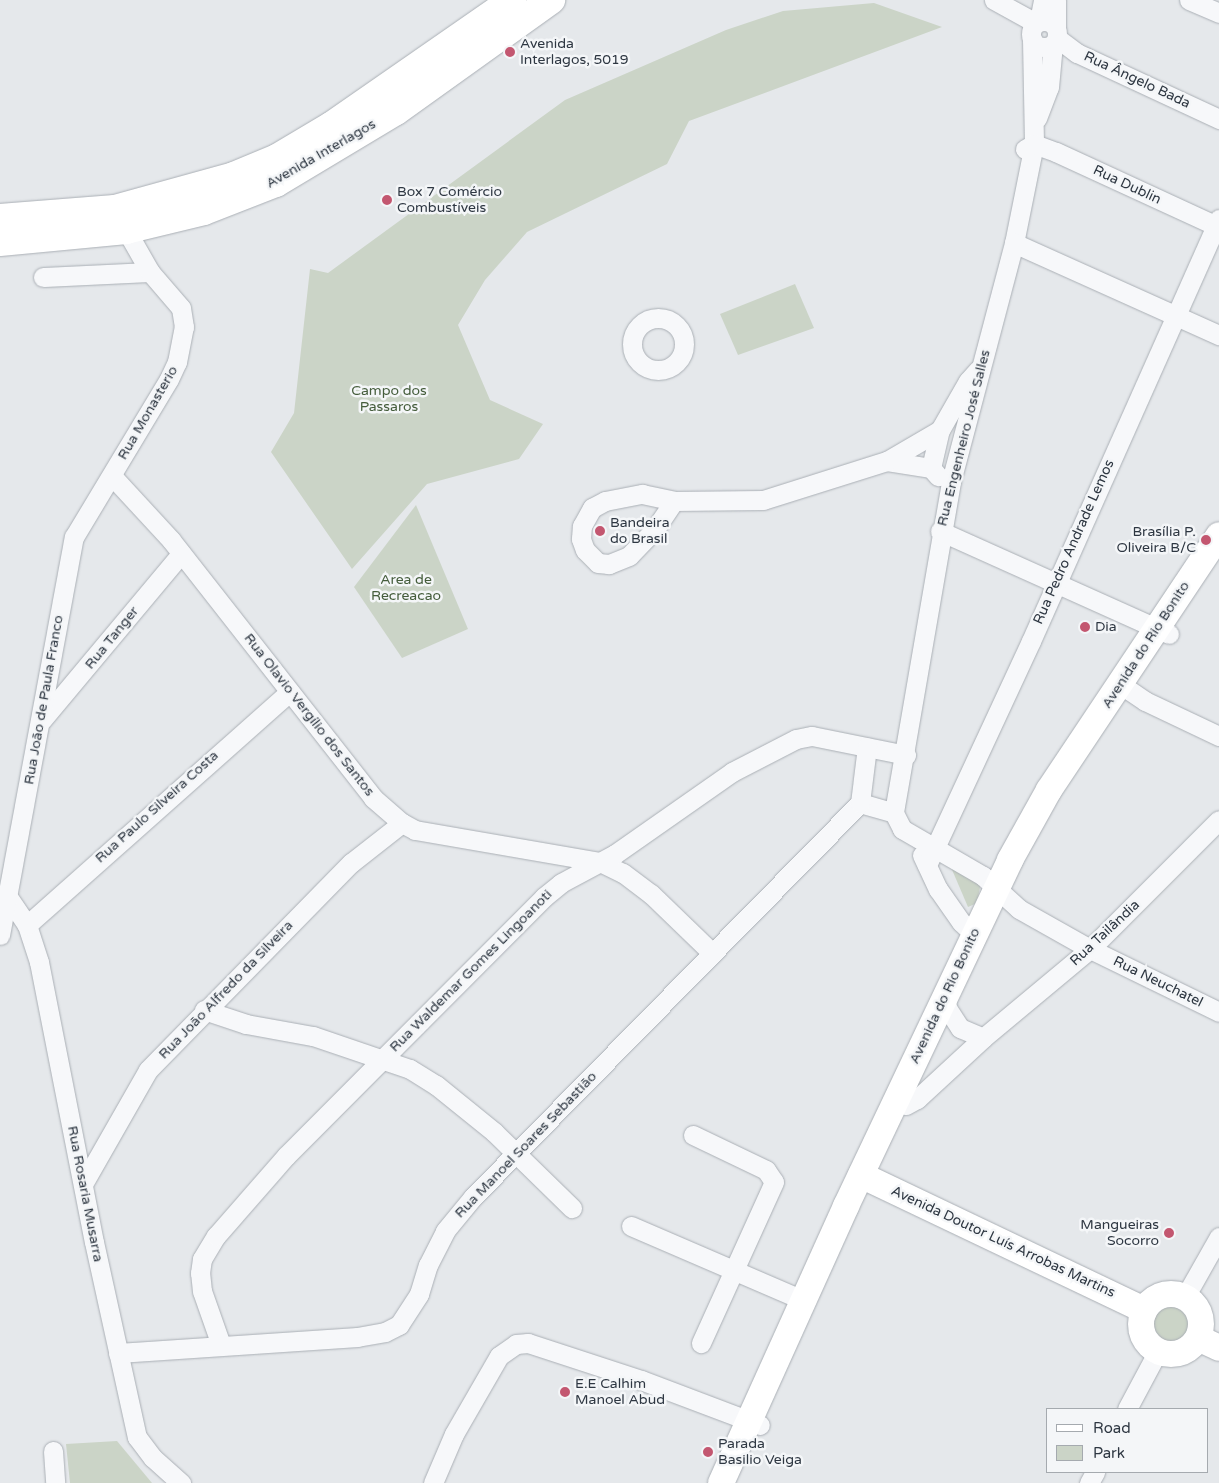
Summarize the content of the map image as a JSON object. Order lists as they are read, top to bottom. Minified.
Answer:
{"streets":{"main road":["Avenida Interlagos","Avenida do Rio Bonito","Avenida Doutor Luís Arrobas Martins"],"street":["Rua Ângelo Bada","Rua Dublin","Rua Monasterio","Rua Engenheiro José Salles","Rua Pedro Andrade Lemos","Rua Tanger","Rua João de Paula Franco","Rua Olavio Vergílio dos Santos","Rua Paulo Silveira Costa","Rua Tailândia","Rua Waldemar Gomes Lingoanoti","Rua Neuchatel","Rua João Alfredo da Silveira","Rua Manoel Soares Sebastião","Rua Rosaria Musarra"]},"crossings":[["Rua Ângelo Bada","Rua Engenheiro José Salles"],["Avenida Interlagos","Rua Monasterio"],["Rua Dublin","Rua Engenheiro José Salles"],["Rua Dublin","Rua Pedro Andrade Lemos"],["Rua Monasterio","Rua João de Paula Franco"],["Rua Monasterio","Rua Olavio Vergílio dos Santos"],["Rua Engenheiro José Salles","Rua Waldemar Gomes Lingoanoti"],["Rua Pedro Andrade Lemos","Rua Neuchatel"],["Rua Tanger","Rua João de Paula Franco"],["Rua Tanger","Rua Olavio Vergílio dos Santos"],["Avenida do Rio Bonito","Rua Tailândia"],["Avenida do Rio Bonito","Rua Neuchatel"],["Avenida do Rio Bonito","Avenida Doutor Luís Arrobas Martins"],["Rua João de Paula Franco","Rua Olavio Vergílio dos Santos"],["Rua João de Paula Franco","Rua Rosaria Musarra"],["Rua Olavio Vergílio dos Santos","Rua Paulo Silveira Costa"],["Rua Olavio Vergílio dos Santos","Rua Waldemar Gomes Lingoanoti"],["Rua Olavio Vergílio dos Santos","Rua João Alfredo da Silveira"],["Rua Olavio Vergílio dos Santos","Rua Manoel Soares Sebastião"],["Rua Paulo Silveira Costa","Rua Rosaria Musarra"],["Rua Tailândia","Rua Neuchatel"],["Rua Waldemar Gomes Lingoanoti","Rua Manoel Soares Sebastião"],["Rua João Alfredo da Silveira","Rua Rosaria Musarra"],["Rua Manoel Soares Sebastião","Rua Rosaria Musarra"]],"parks":["Campo dos Passaros","Area de Recreacao"],"places":["Avenida Interlagos, 5019","Box 7 Comércio Combustíveis","Bandeira do Brasil","Brasília P. Oliveira B/C","Dia","Mangueiras Socorro","E.E Calhim Manoel Abud","Parada Basilio Veiga"],"legend":["Road","Park"]}
